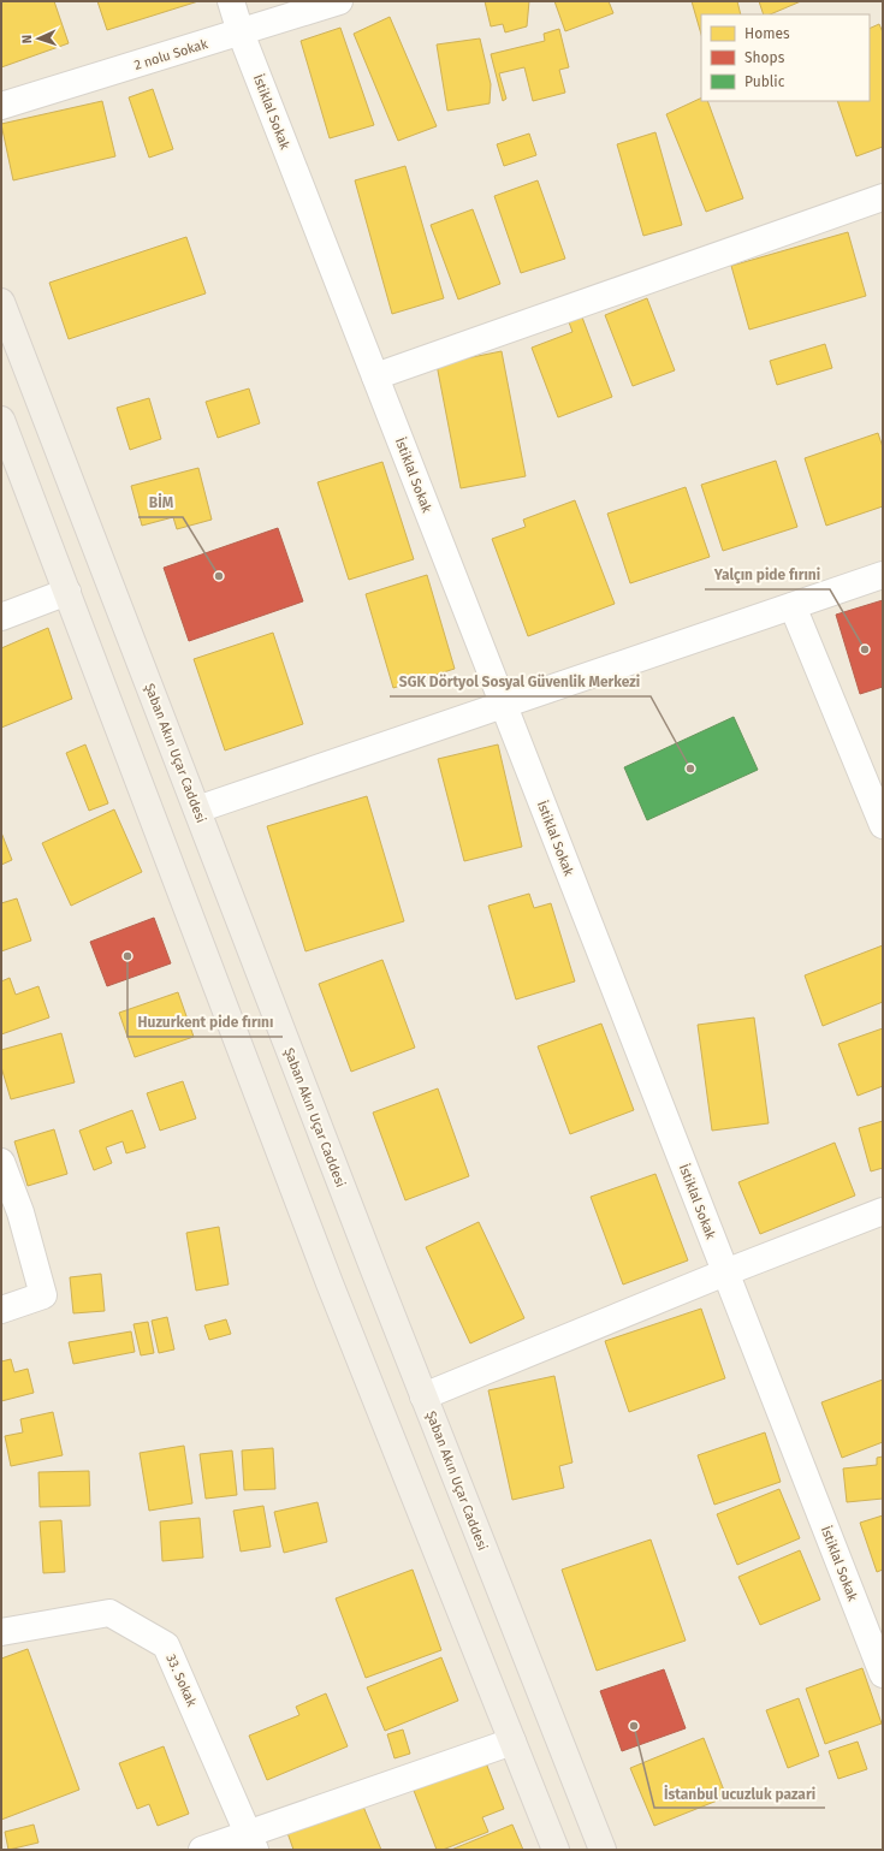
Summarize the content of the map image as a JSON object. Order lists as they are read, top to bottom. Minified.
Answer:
{"streets":{"main road":["Şaban Akın Uçar Caddesi"],"street":["2 nolu Sokak","İstiklal Sokak","33. Sokak"]},"crossings":[["2 nolu Sokak","İstiklal Sokak"]],"places":["BİM","Yalçın pide fırıni","SGK Dörtyol Sosyal Güvenlik Merkezi","Huzurkent pide fırını","İstanbul ucuzluk pazari"],"legend":["Homes","Shops","Public"],"north":"left"}
